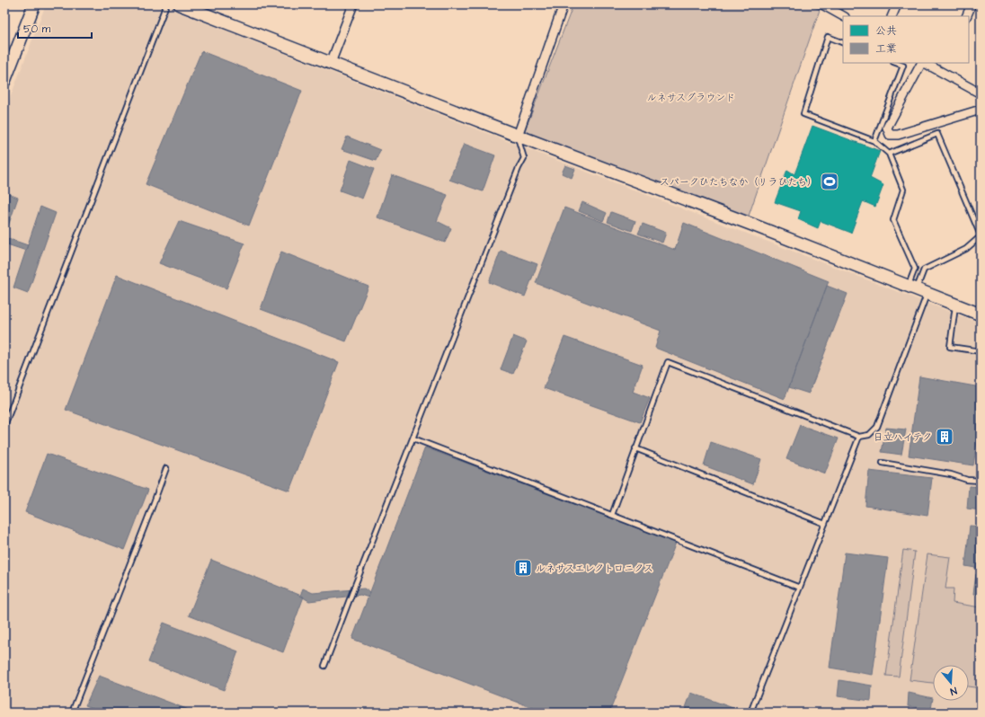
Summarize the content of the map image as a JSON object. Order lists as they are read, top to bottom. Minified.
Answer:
{"parks":["ルネサスグラウンド"],"places":{"sports":["スパークひたちなか（リラひたち）"],"building":["日立ハイテク","ルネサスエレクトロニクス"]},"legend":["公共","工業"],"scale_bar":"50 m","north":"bottom"}
